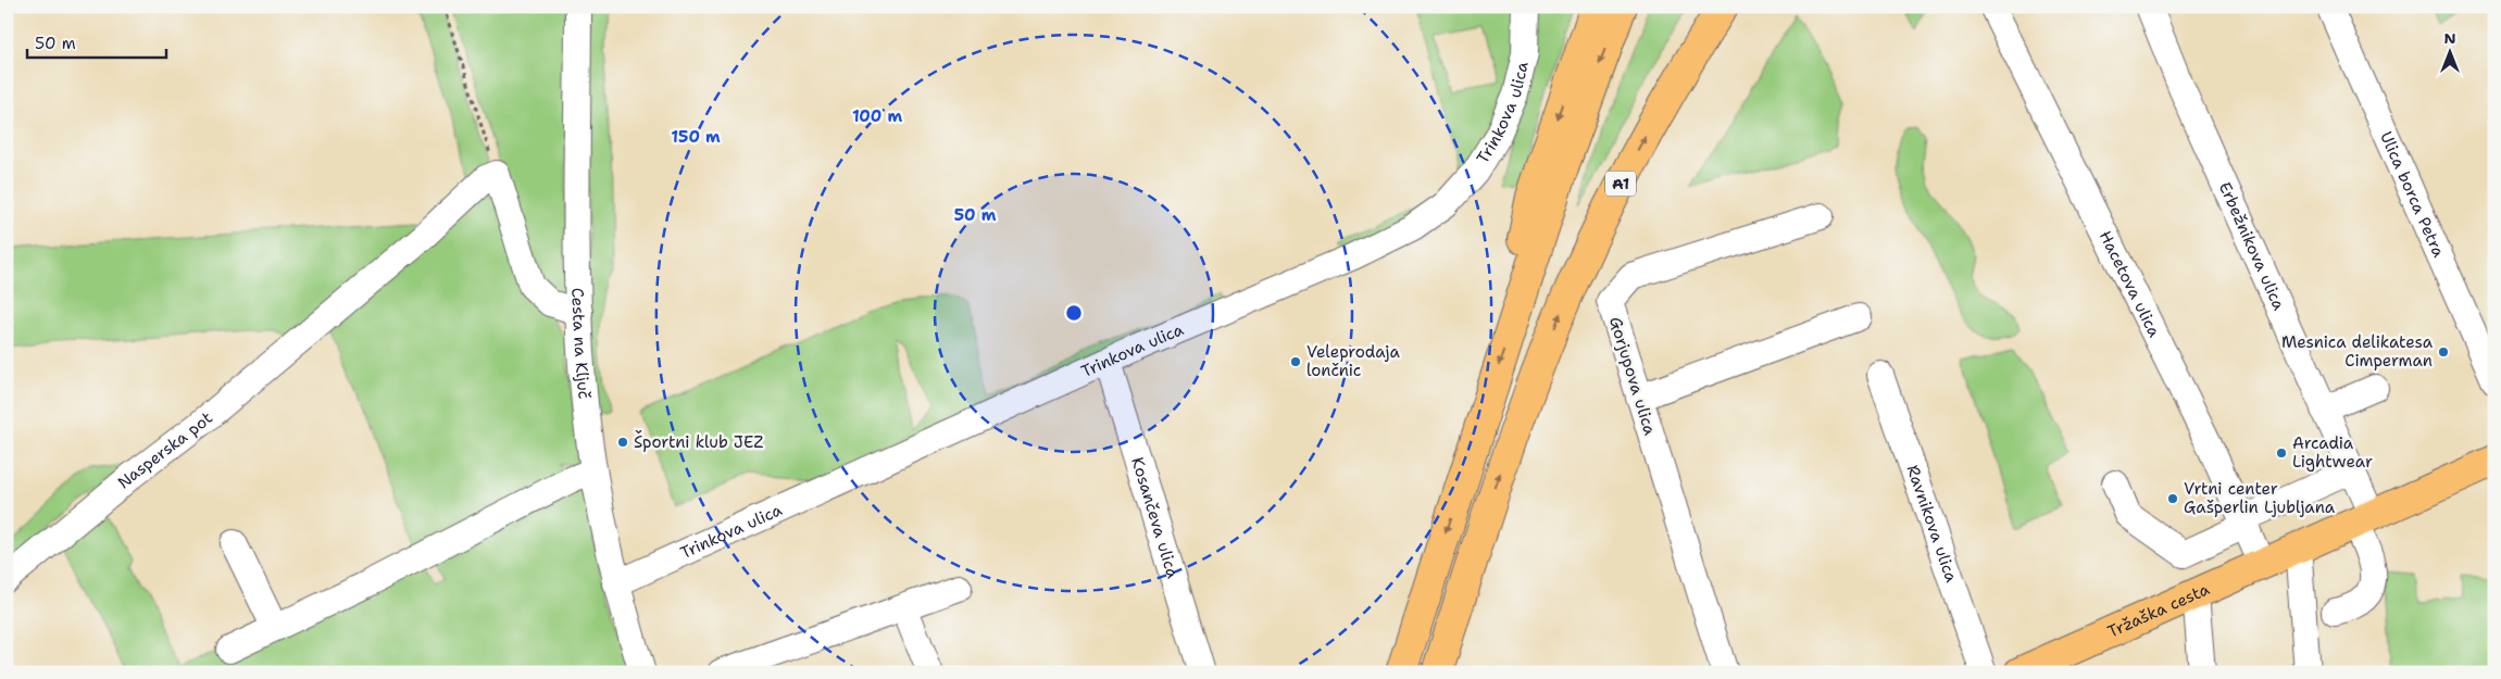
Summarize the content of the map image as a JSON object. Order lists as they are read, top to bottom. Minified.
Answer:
{"streets":{"main road":["A1","Tržaška cesta"],"street":["Trinkova ulica","Ulica borca Petra","Erbežnikova ulica","Hacetova ulica","Cesta na Ključ","Gorjupova ulica","Nasperska pot","Kosančeva ulica","Ravnikova ulica"]},"crossings":[["Trinkova ulica","Cesta na Ključ"],["Trinkova ulica","Kosančeva ulica"],["Erbežnikova ulica","Tržaška cesta"],["Hacetova ulica","Tržaška cesta"]],"places":["Mesnica delikatesa Cimperman","Veleprodaja lončnic","Športni klub JEZ","Arcadia Lightwear","Vrtni center Gašperlin Ljubljana"],"scale_bar":"50 m","north":"top","rings":["100 m","150 m","50 m"]}
